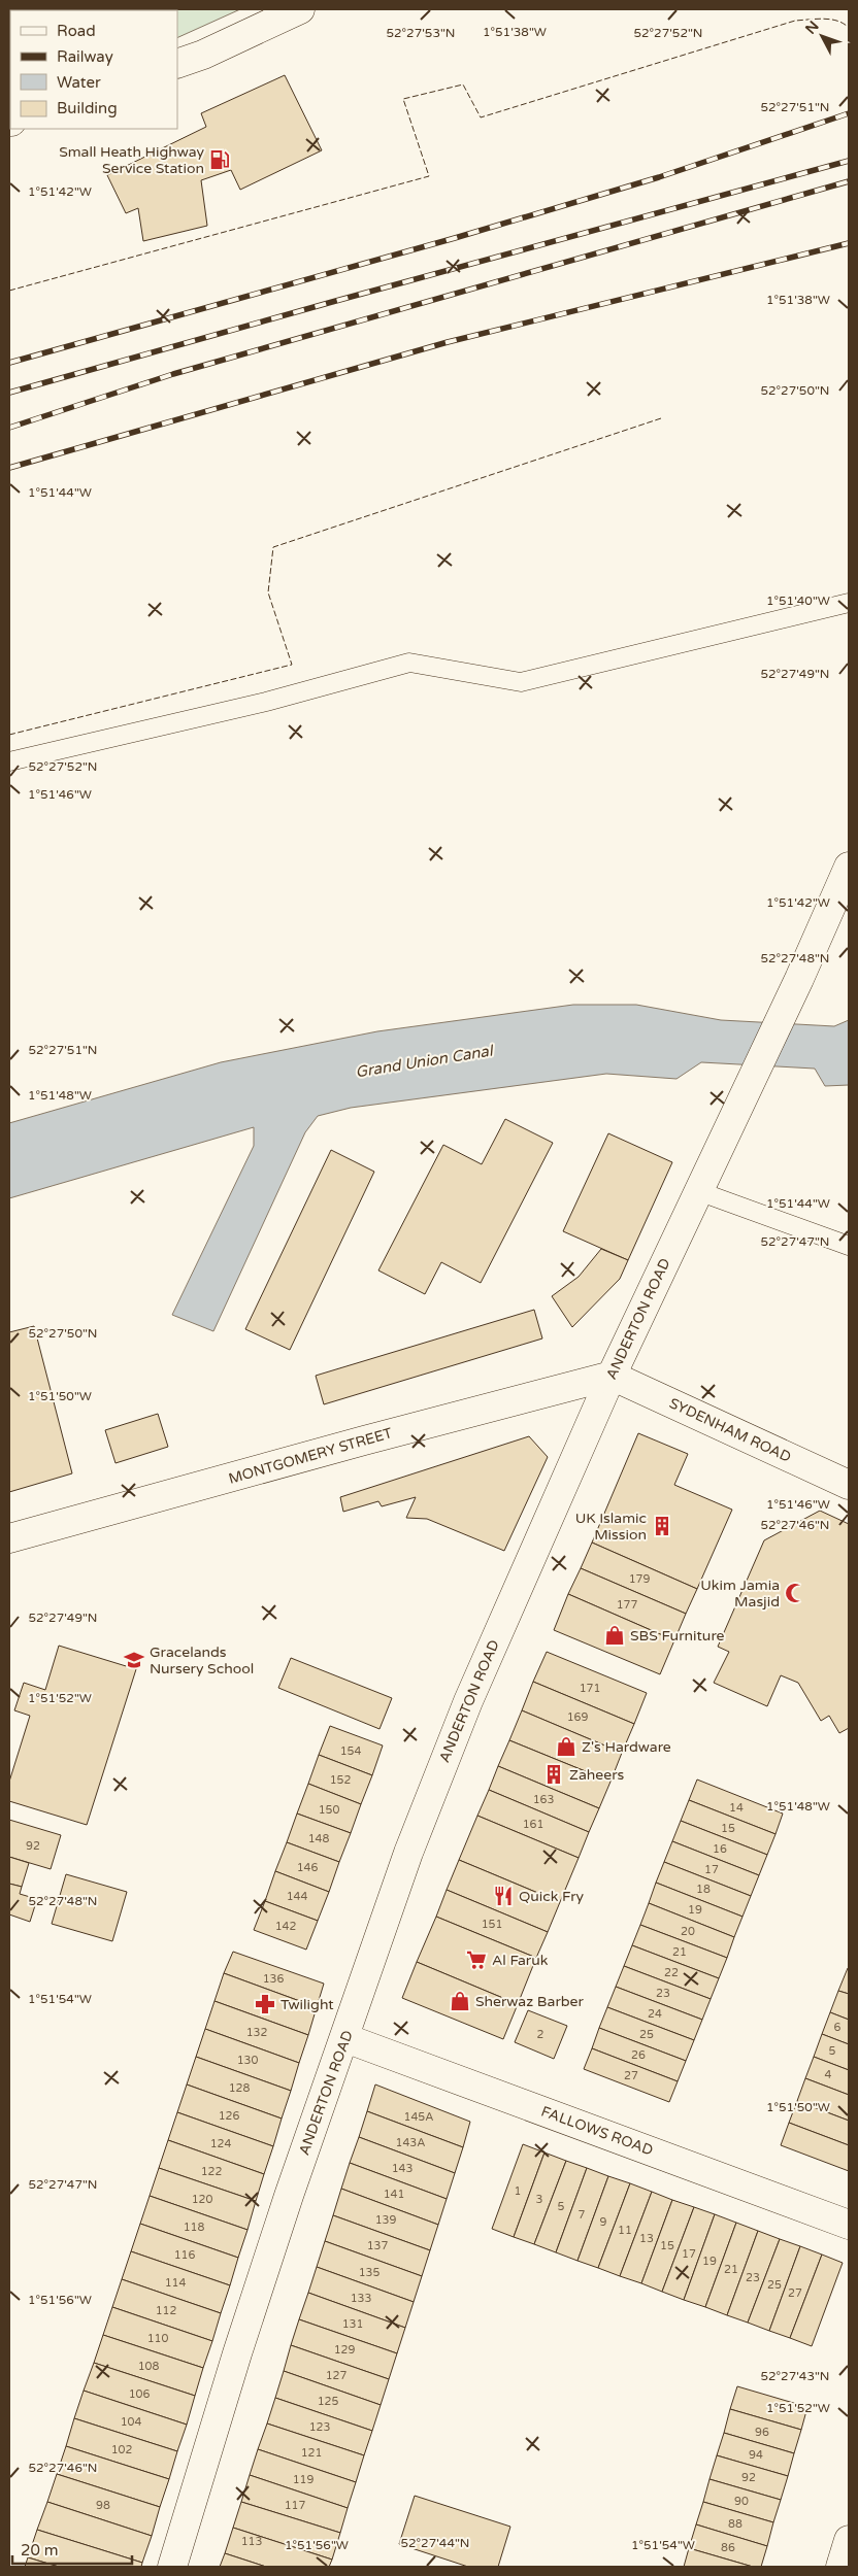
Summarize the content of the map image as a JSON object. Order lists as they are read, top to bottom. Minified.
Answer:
{"streets":{"main road":["ANDERTON ROAD","SYDENHAM ROAD","MONTGOMERY STREET","FALLOWS ROAD"]},"crossings":[["ANDERTON ROAD","SYDENHAM ROAD"],["ANDERTON ROAD","MONTGOMERY STREET"],["ANDERTON ROAD","FALLOWS ROAD"],["SYDENHAM ROAD","MONTGOMERY STREET"]],"water":["Grand Union Canal"],"places":{"fuel station":["Small Heath Highway Service Station"],"building":["UK Islamic Mission","Zaheers"],"mosque":["Ukim Jamia Masjid"],"shop":["SBS Furniture","Z's Hardware","Sherwaz Barber"],"school or university":["Gracelands Nursery School"],"restaurant":["Quick Fry"],"supermarket":["Al Faruk"],"pharmacy":["Twilight"]},"house_numbers":["179","177","171","169","154","152","163","14","150","161","15","148","92","16","146","17","18","144","19","151","142","20","21","22","136","23","24","6","132","2","25","5","26","130","4","27","128","126","145A","143A","124","143","122","1","141","120","3","5","7","139","9","118","11","13","137","15","17","116","19","21","135","23","114","25","27","133","112","131","110","129","108","127","106","125","104","123","96","102","121","94","92","119","90","98","117","88","113","86"],"legend":["Road","Railway","Water","Building"],"scale_bar":"20 m","north":"top left","coordinates":["1°51'38\"W","52°27'53\"N","52°27'52\"N","52°27'51\"N","1°51'42\"W","52°27'50\"N","1°51'44\"W","1°51'40\"W","52°27'49\"N","1°51'46\"W","52°27'48\"N","1°51'48\"W","52°27'47\"N","1°51'50\"W","52°27'46\"N","1°51'52\"W","1°51'54\"W","1°51'56\"W","52°27'43\"N","52°27'44\"N"]}
